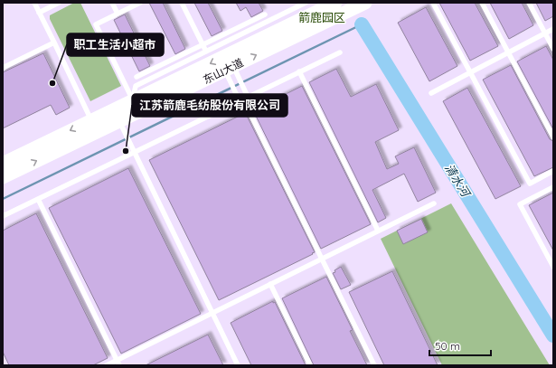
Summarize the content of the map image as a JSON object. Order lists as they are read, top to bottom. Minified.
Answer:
{"streets":{"main road":["东山大道"]},"districts":["箭鹿园区"],"water":["清水河"],"places":["职工生活小超市","江苏箭鹿毛纺股份有限公司"],"scale_bar":"50 m"}
